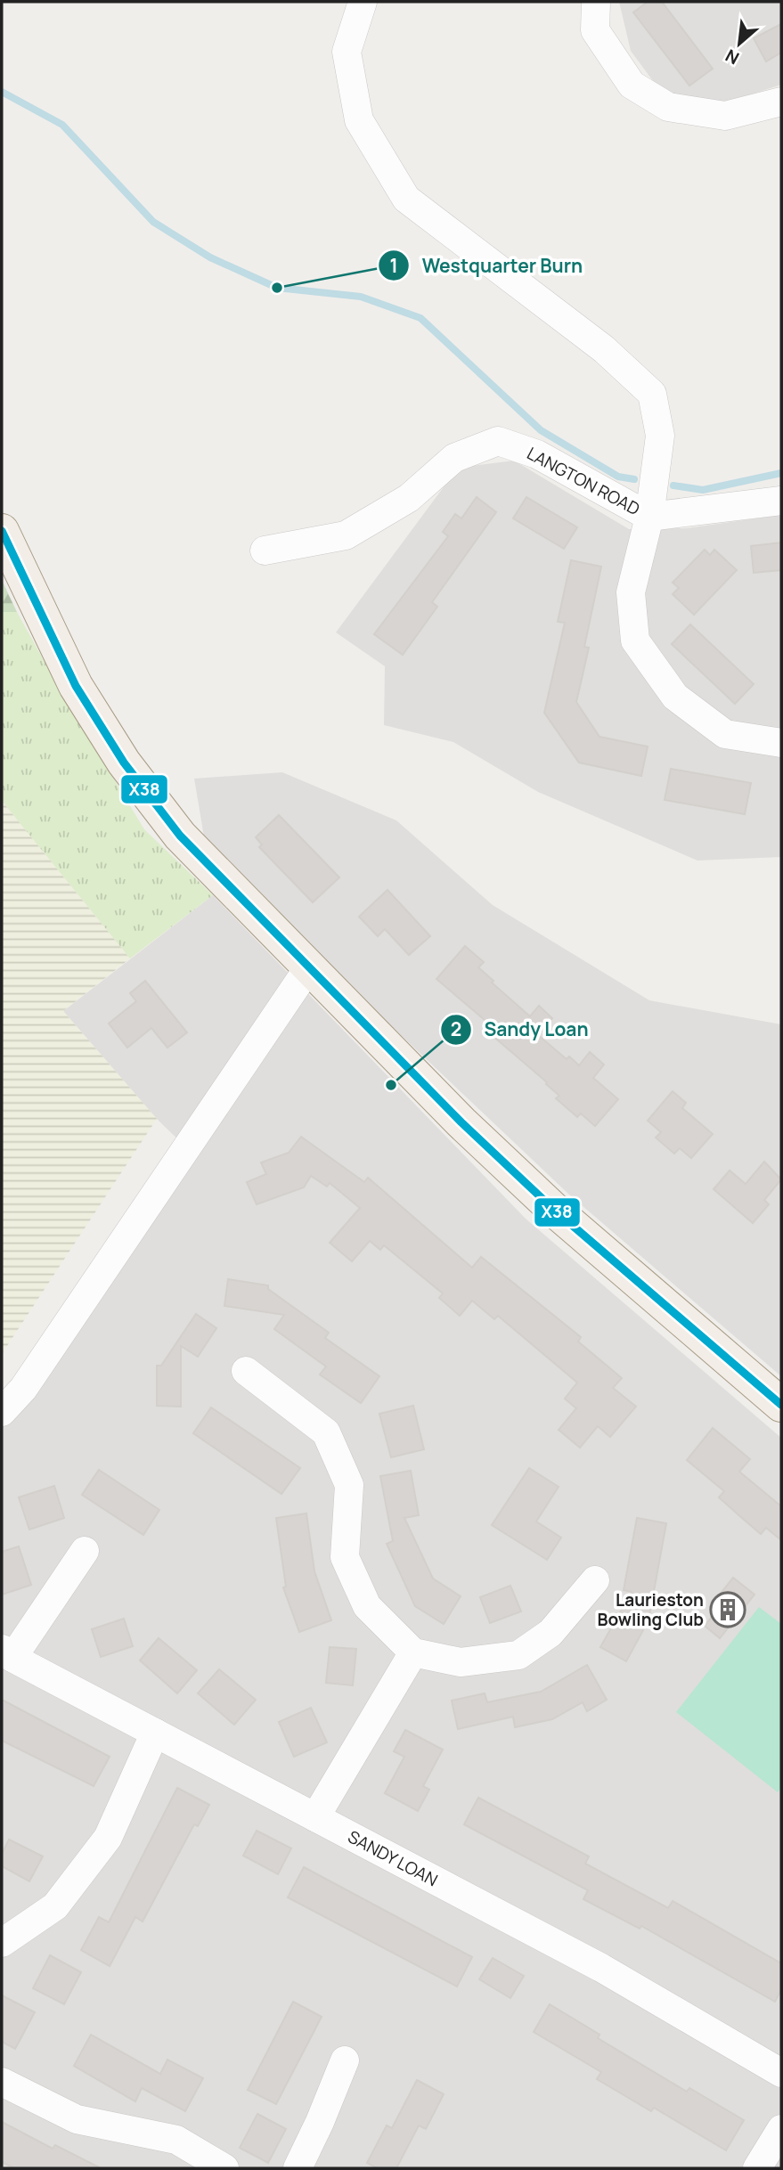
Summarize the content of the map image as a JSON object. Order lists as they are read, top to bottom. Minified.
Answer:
{"streets":{"street":["LANGTON ROAD","SANDY LOAN"]},"places":{"other":["Westquarter Burn","Sandy Loan"],"building":["Laurieston Bowling Club"]},"lines":["transit line X38"],"north":"bottom left"}
